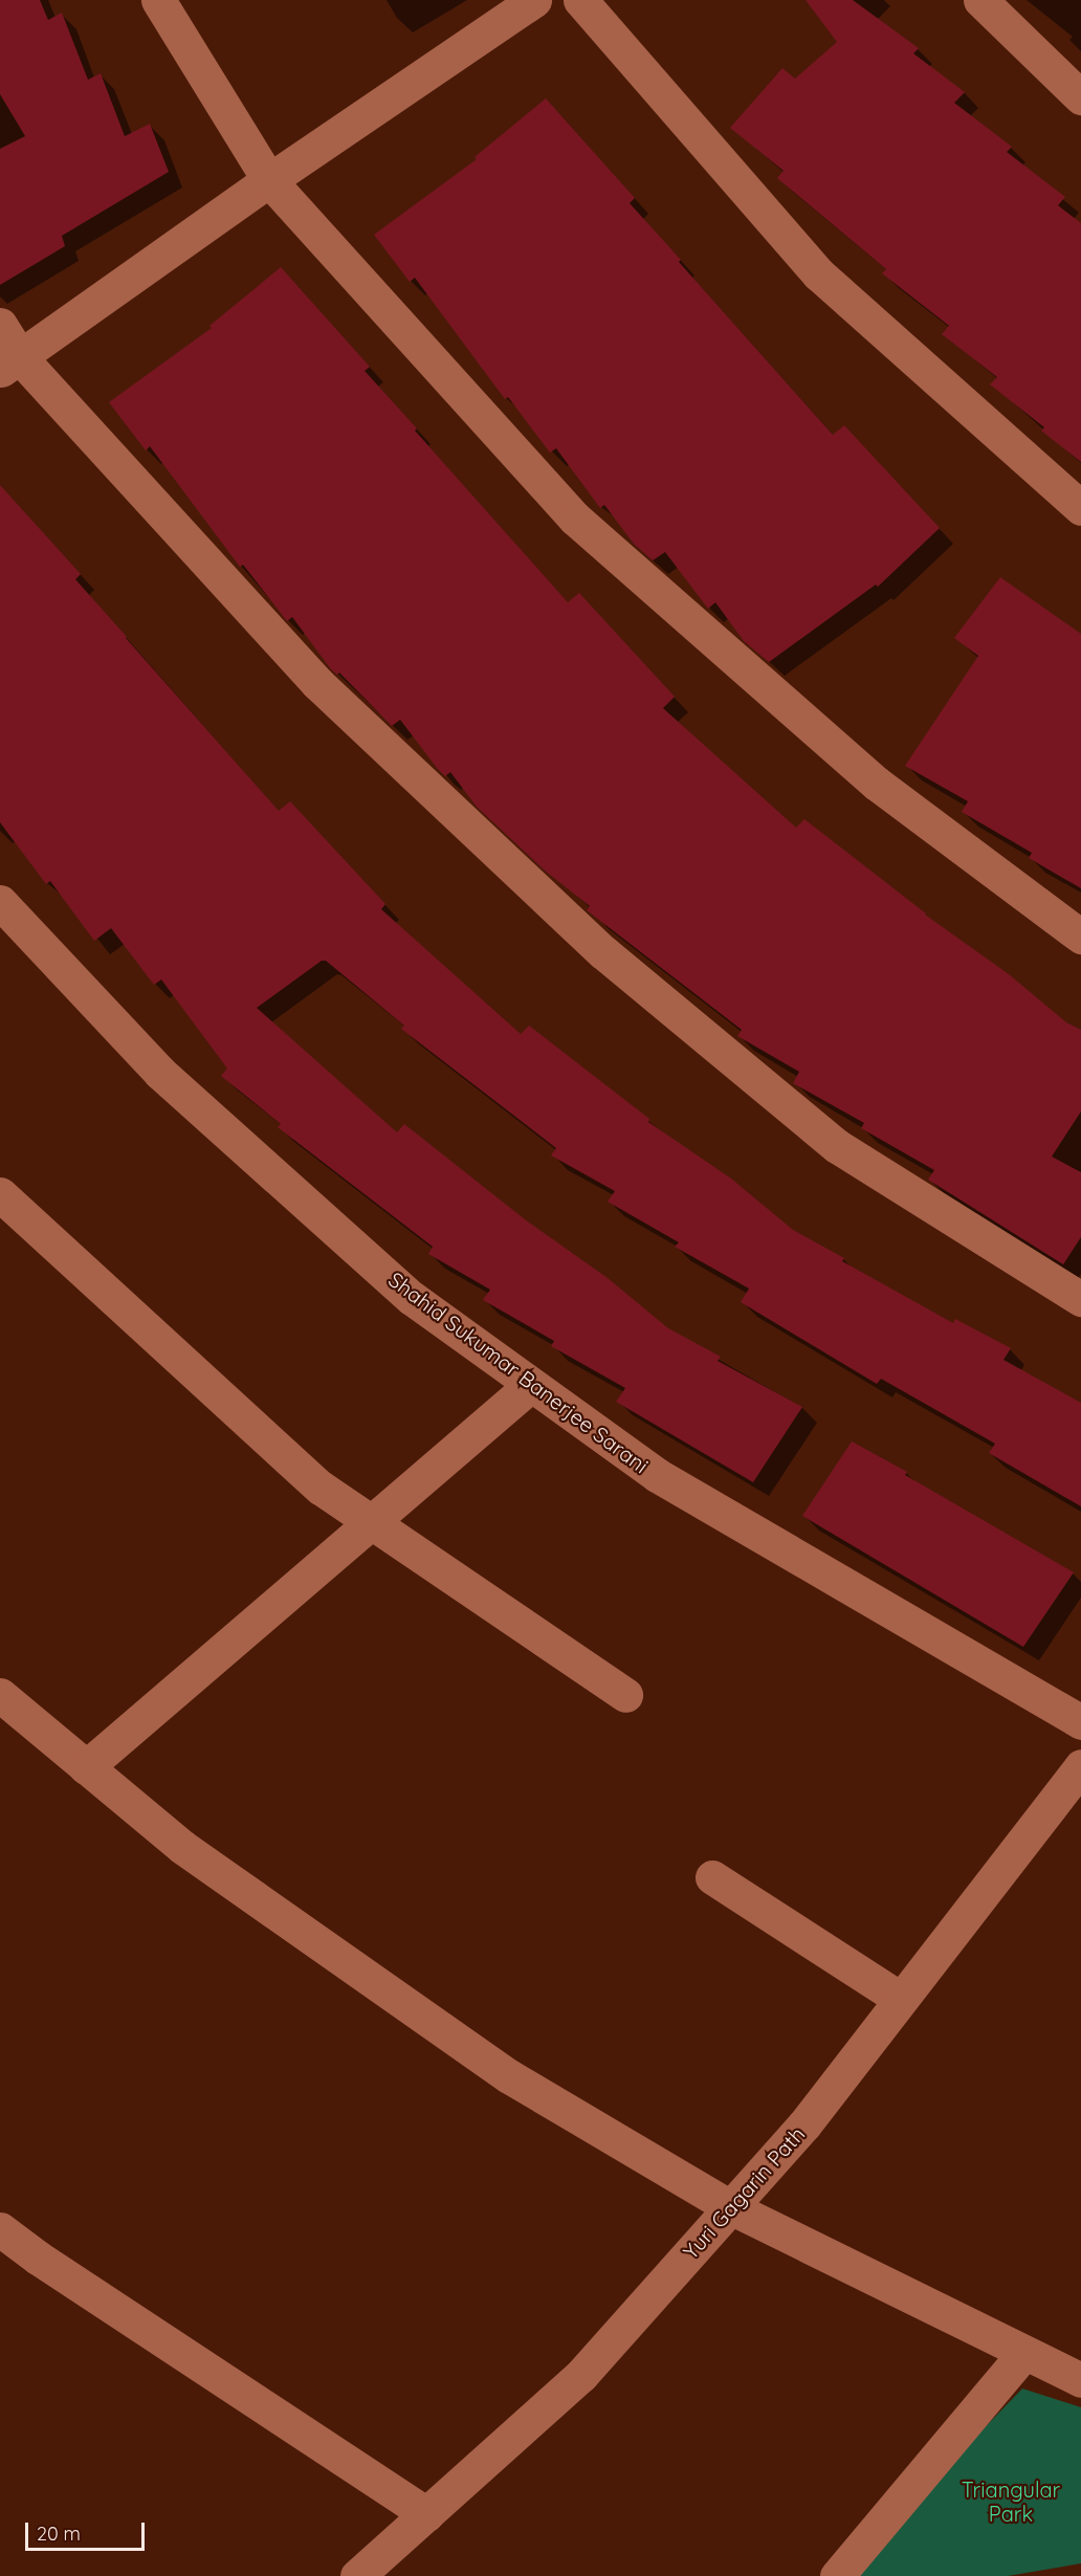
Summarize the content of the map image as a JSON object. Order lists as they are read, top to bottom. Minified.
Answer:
{"streets":{"street":["Shahid Sukumar Banerjee Sarani","Yuri Gagarin Path"]},"parks":["Triangular Park"],"scale_bar":"20 m"}
